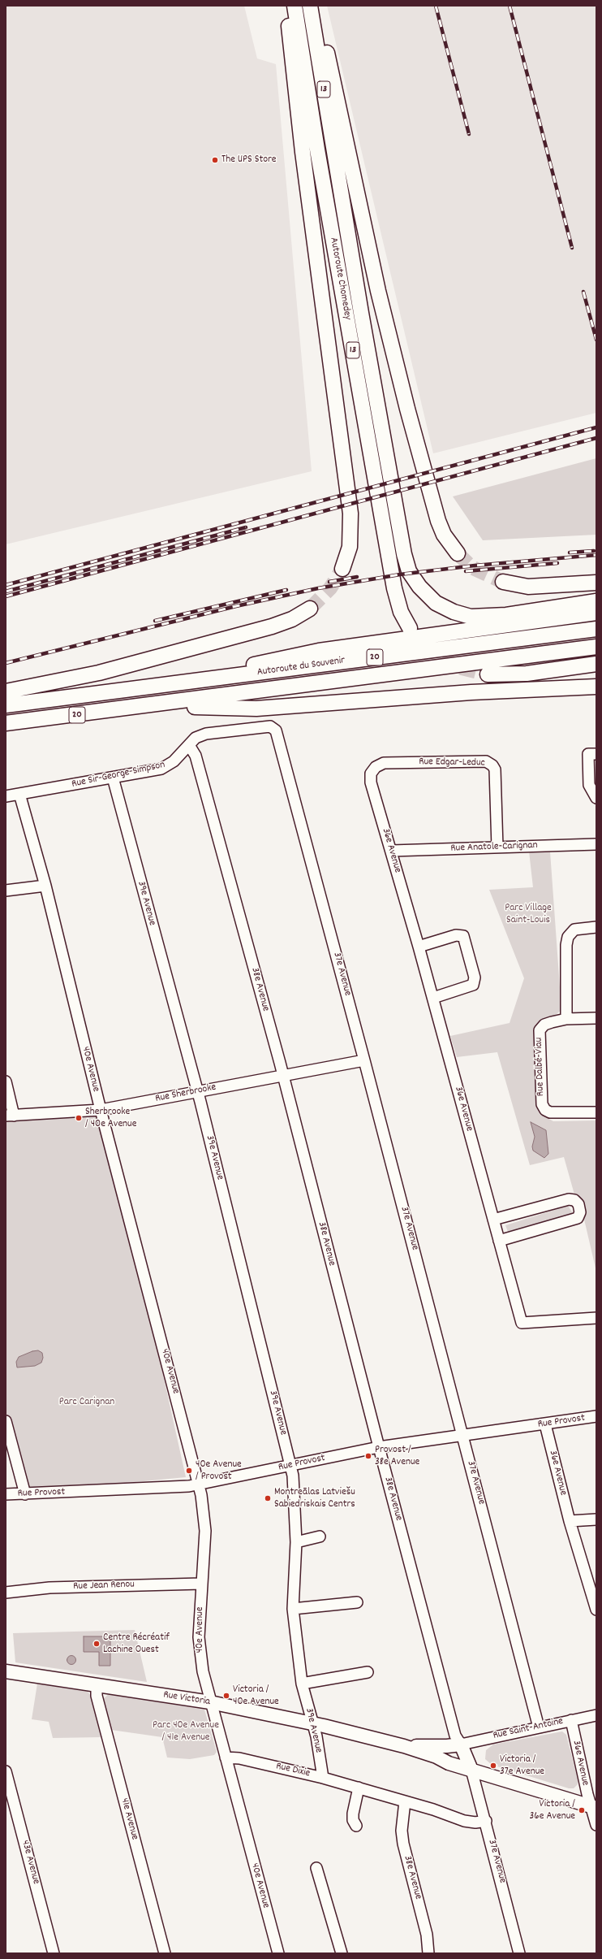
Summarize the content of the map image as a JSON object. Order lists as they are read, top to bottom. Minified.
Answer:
{"streets":{"highway":["13","Autoroute Chomedey","20","Autoroute du Souvenir"],"main road":["Rue Victoria"],"street":["Rue Edgar-Leduc","Rue Sir-George-Simpson","Rue Anatole-Carignan","36e Avenue","39e Avenue","37e Avenue","38e Avenue","Rue Dalbé-Viau","40e Avenue","Rue Sherbrooke","Rue Provost","Rue Jean Renou","Rue Saint-Antoine","Rue Dixie","41e Avenue","43e Avenue"]},"crossings":[["Rue Edgar-Leduc","Rue Anatole-Carignan"],["Rue Edgar-Leduc","36e Avenue"],["Rue Sir-George-Simpson","39e Avenue"],["Rue Sir-George-Simpson","37e Avenue"],["Rue Sir-George-Simpson","38e Avenue"],["Rue Sir-George-Simpson","40e Avenue"],["Rue Anatole-Carignan","36e Avenue"],["36e Avenue","Rue Provost"],["36e Avenue","Rue Victoria"],["36e Avenue","Rue Saint-Antoine"],["39e Avenue","Rue Sherbrooke"],["39e Avenue","Rue Provost"],["39e Avenue","Rue Victoria"],["39e Avenue","Rue Dixie"],["37e Avenue","Rue Sherbrooke"],["37e Avenue","Rue Provost"],["37e Avenue","Rue Victoria"],["37e Avenue","Rue Saint-Antoine"],["37e Avenue","Rue Dixie"],["38e Avenue","Rue Sherbrooke"],["38e Avenue","Rue Provost"],["38e Avenue","Rue Victoria"],["38e Avenue","Rue Saint-Antoine"],["38e Avenue","Rue Dixie"],["40e Avenue","Rue Sherbrooke"],["40e Avenue","Rue Provost"],["40e Avenue","Rue Jean Renou"],["40e Avenue","Rue Victoria"],["40e Avenue","Rue Dixie"],["Rue Victoria","Rue Saint-Antoine"],["Rue Victoria","41e Avenue"]],"parks":["Parc Village Saint-Louis","Parc Carignan","Parc 40e Avenue / 41e Avenue"],"places":["The UPS Store","Sherbrooke / 40e Avenue","Provost / 38e Avenue","40e Avenue / Provost","Montreālas Latviešu Sabiedriskais Centrs","Centre Récréatif Lachine Ouest","Victoria / 40e Avenue","Victoria / 37e Avenue","Victoria / 36e Avenue"]}
